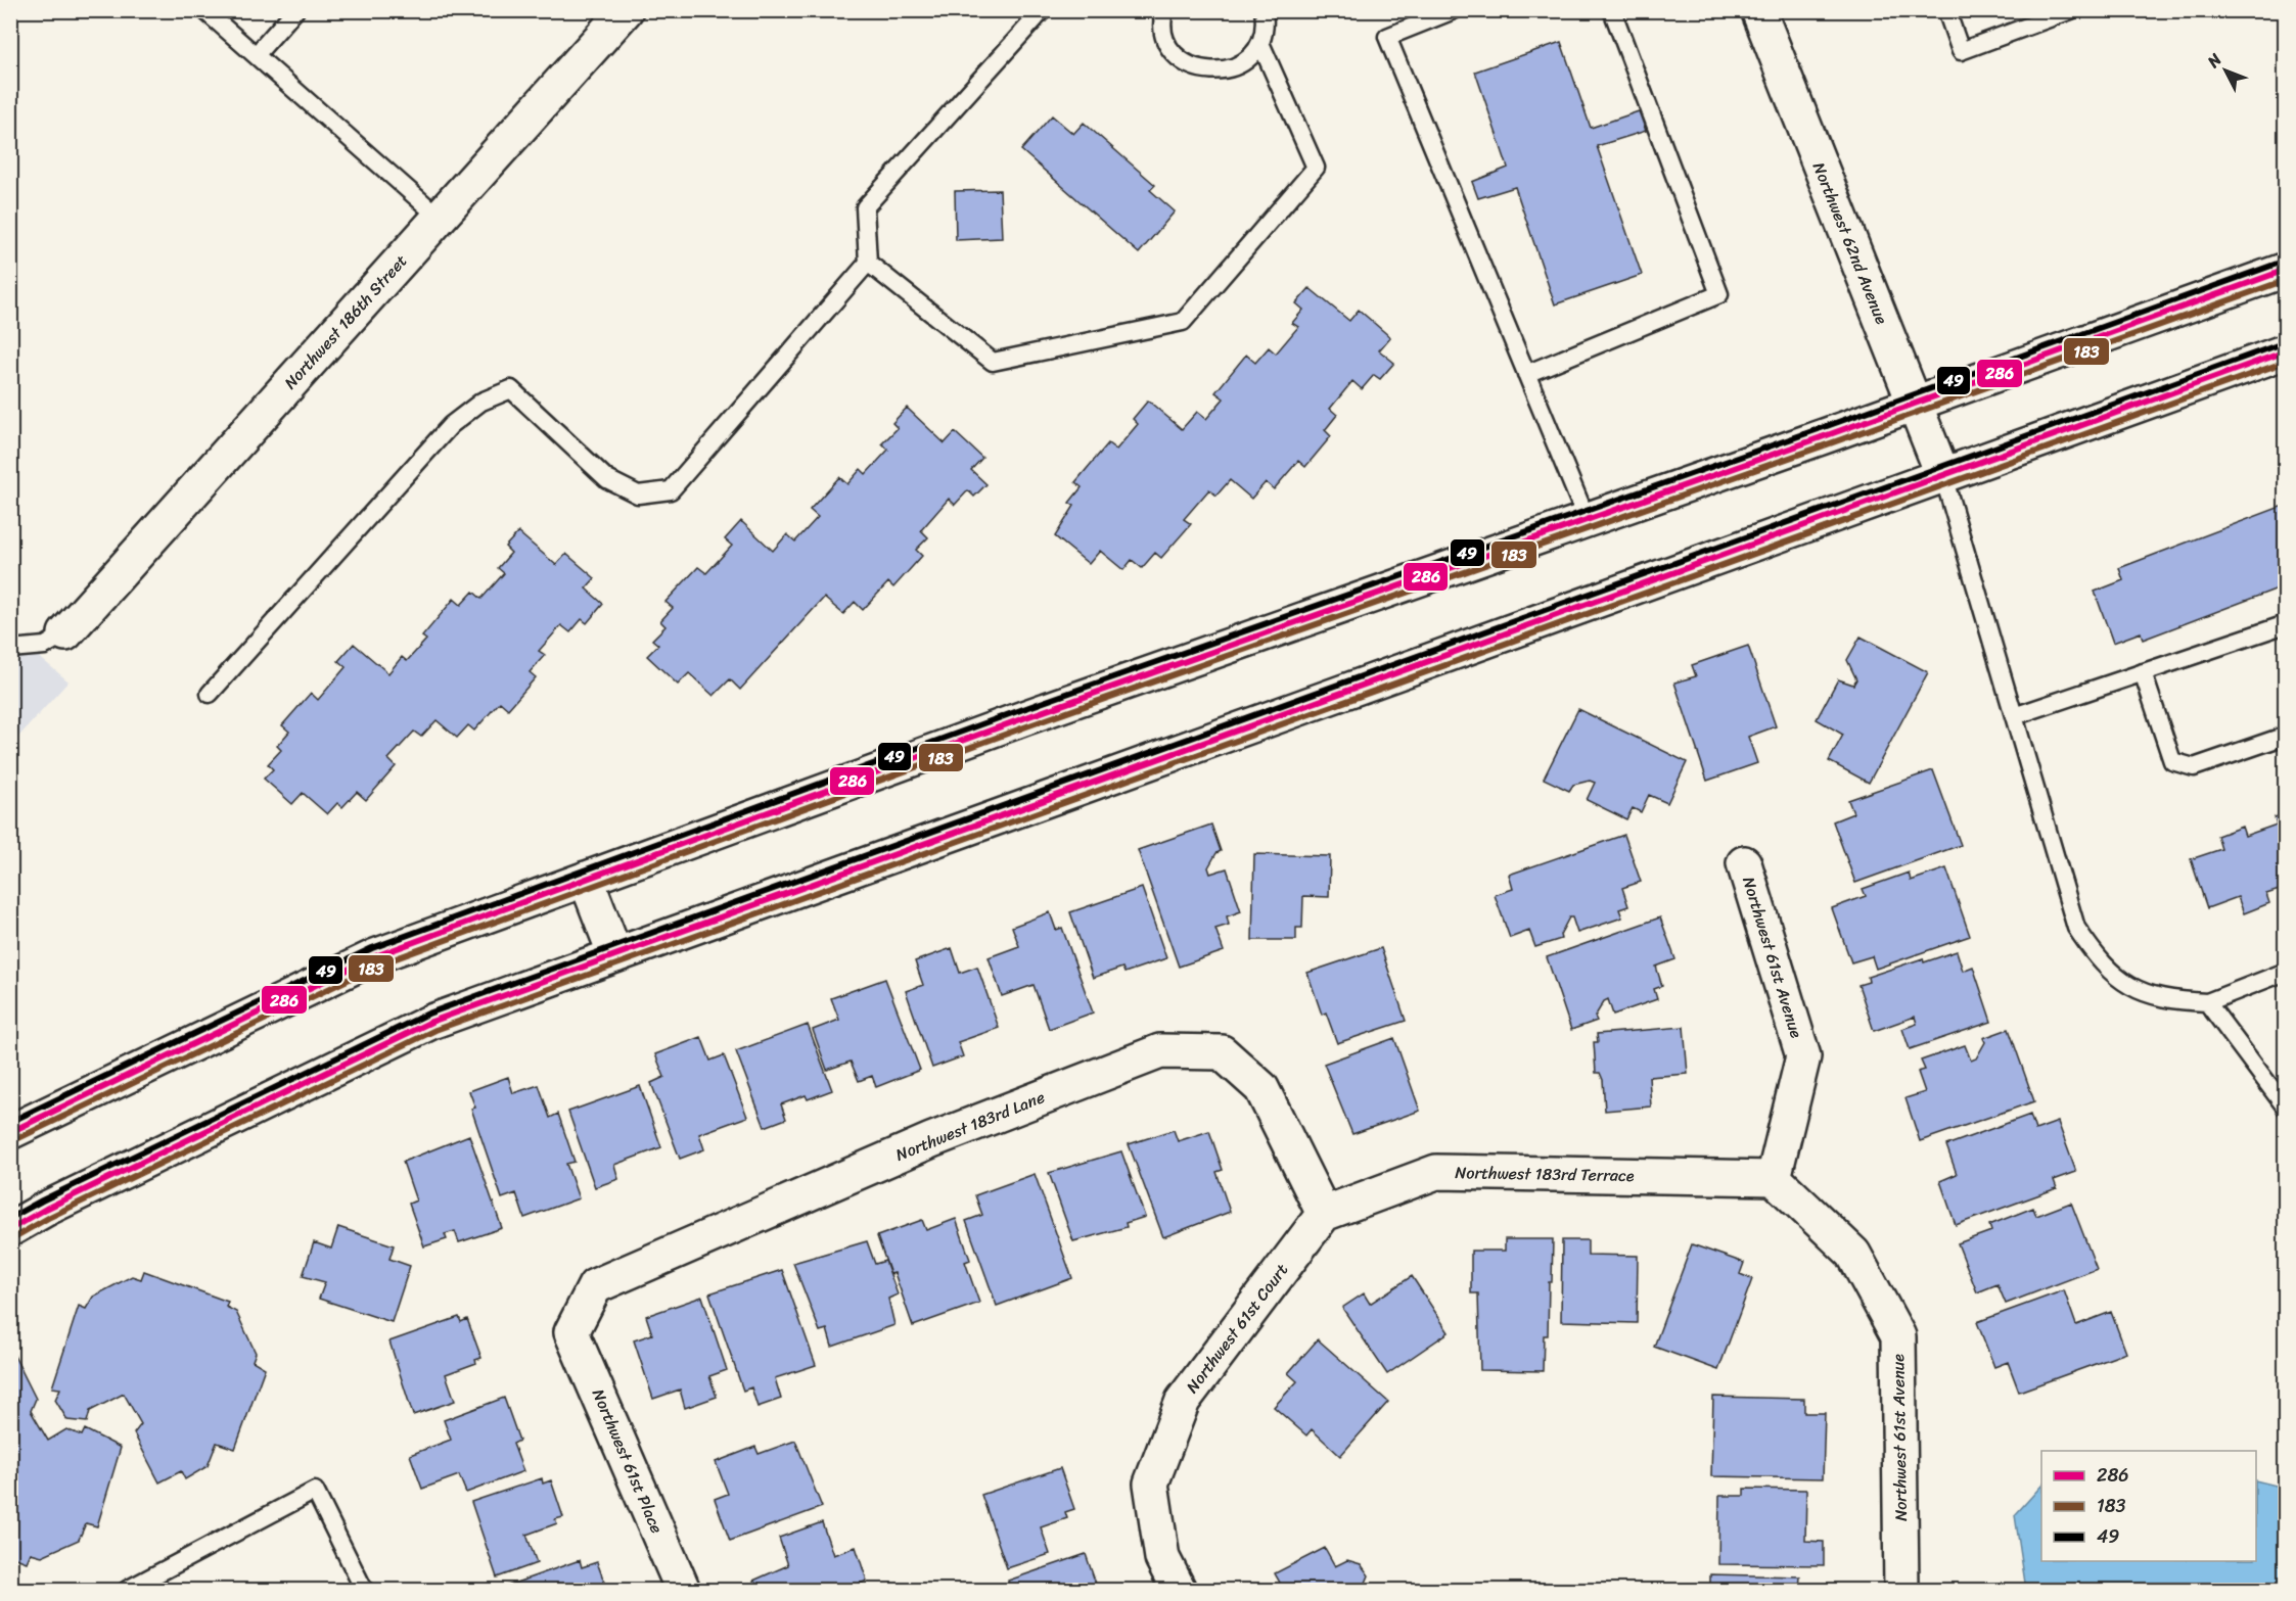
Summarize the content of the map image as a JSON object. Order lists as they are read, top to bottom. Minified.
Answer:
{"streets":{"main road":["Northwest 62nd Avenue","Northwest 186th Street","Northwest 61st Avenue","Northwest 183rd Lane","Northwest 183rd Terrace","Northwest 61st Court","Northwest 61st Place"]},"crossings":[["Northwest 61st Avenue","Northwest 183rd Terrace"],["Northwest 183rd Lane","Northwest 183rd Terrace"],["Northwest 183rd Lane","Northwest 61st Court"],["Northwest 183rd Lane","Northwest 61st Place"],["Northwest 183rd Terrace","Northwest 61st Court"]],"lines":["transit line 49","transit line 286","transit line 183"],"legend":["286","183","49"],"north":"top left"}
